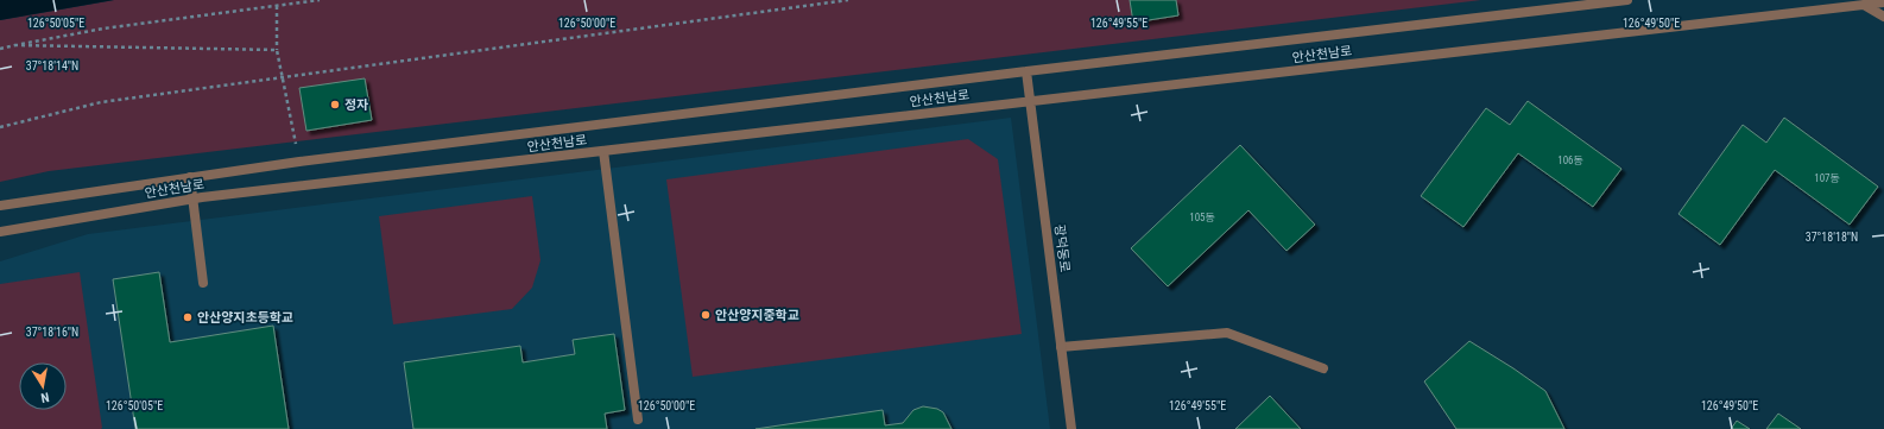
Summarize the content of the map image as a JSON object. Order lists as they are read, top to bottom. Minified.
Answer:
{"streets":{"street":["안산천남로","광덕동로"]},"crossings":[["안산천남로","광덕동로"]],"places":["정자","안산양지중학교","안산양지초등학교"],"house_numbers":["106동","107동","105동"],"north":"bottom","coordinates":["126°50'05\"E","126°50'00\"E","126°49'55\"E","126°49'50\"E","37°18'14\"N","37°18'18\"N","37°18'16\"N"]}
